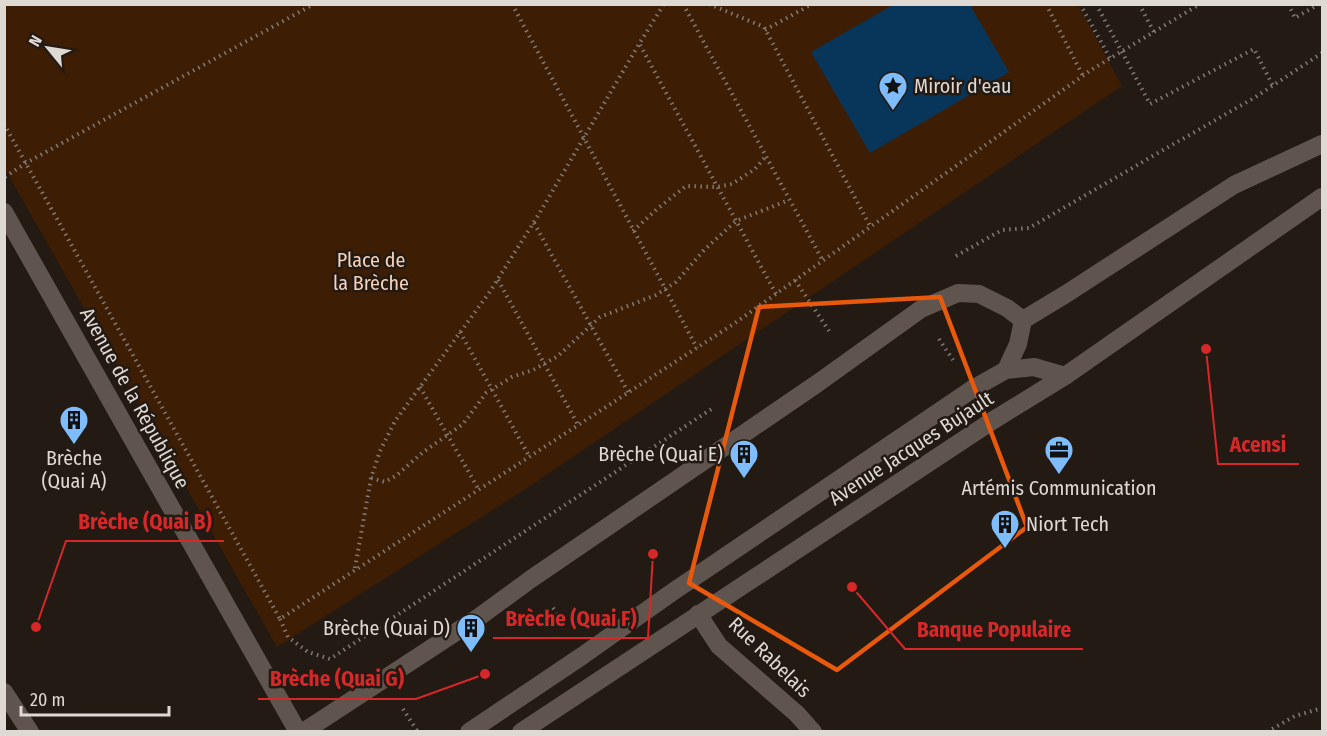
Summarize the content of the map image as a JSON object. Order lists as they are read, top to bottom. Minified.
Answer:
{"streets":{"street":["Avenue de la République","Avenue Jacques Bujault","Rue Rabelais"]},"crossings":[["Avenue Jacques Bujault","Rue Rabelais"]],"parks":["Place de la Brèche"],"places":{"place":["Miroir d'eau"],"other":["Acensi","Brèche (Quai F)","Banque Populaire","Brèche (Quai B)","Brèche (Quai G)"],"building":["Brèche (Quai A)","Brèche (Quai E)","Niort Tech","Brèche (Quai D)"],"office":["Artémis Communication"]},"scale_bar":"20 m","north":"top left"}
